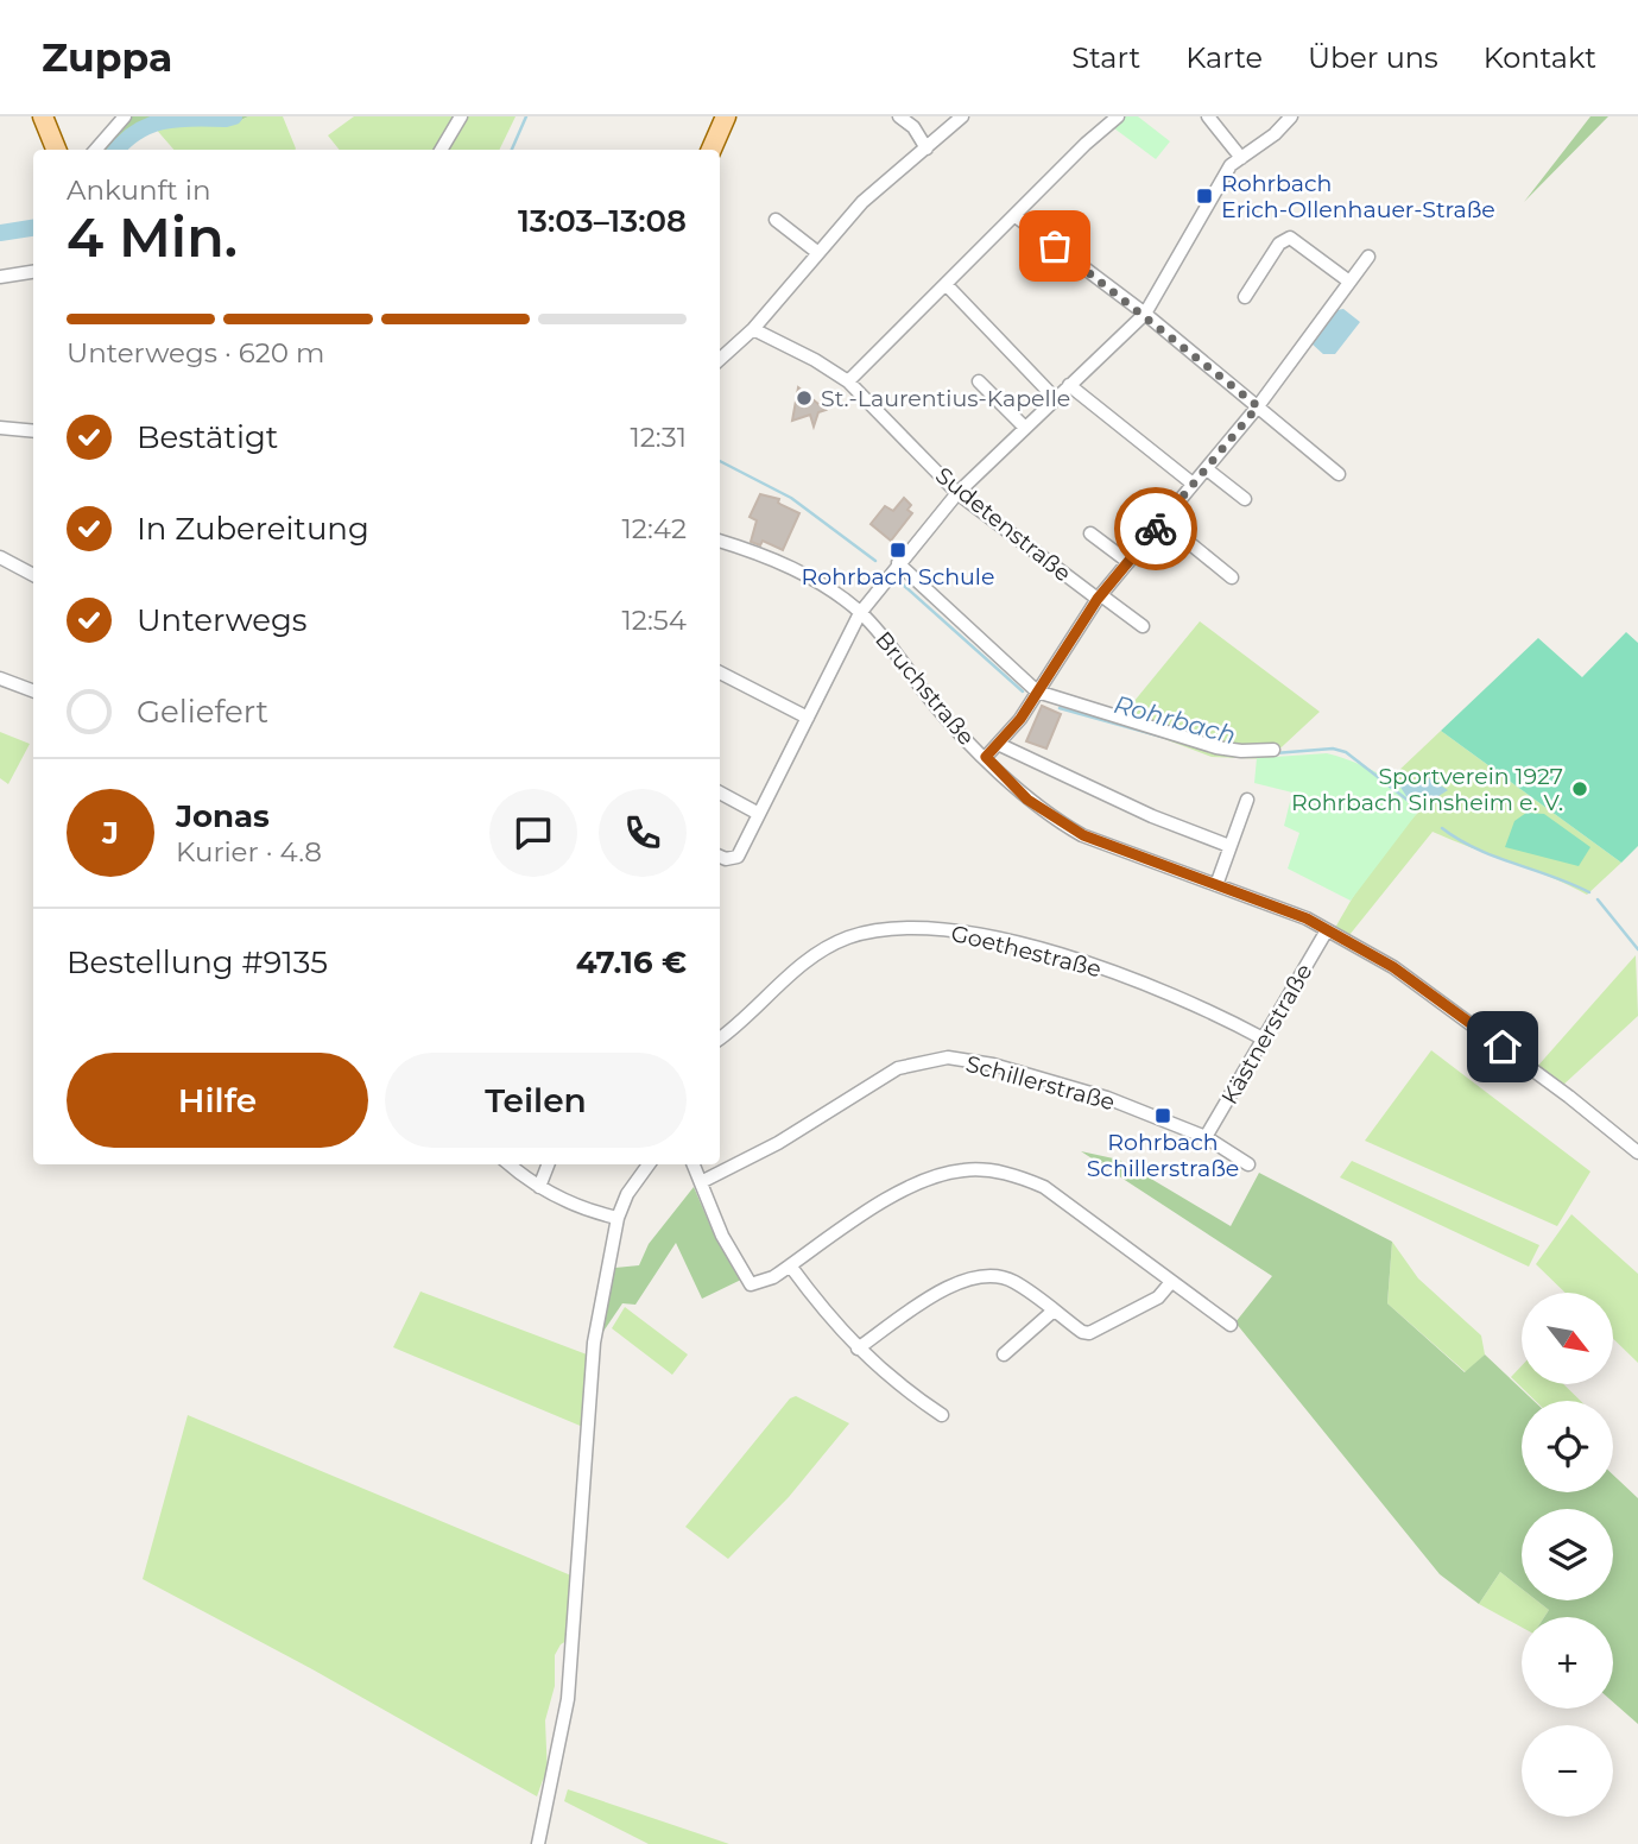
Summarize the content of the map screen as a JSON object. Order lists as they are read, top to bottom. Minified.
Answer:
{"streets":{"street":["Sudetenstraße","Bruchstraße","Goethestraße","Kästnerstraße","Schillerstraße"]},"crossings":[["Bruchstraße","Kästnerstraße"],["Goethestraße","Kästnerstraße"],["Kästnerstraße","Schillerstraße"]],"water":["Rohrbach"],"places":{"transit":["Rohrbach Erich-Ollenhauer-Straße","Rohrbach Schule","Rohrbach Schillerstraße"],"other":["St.-Laurentius-Kapelle","Sportverein 1927 Rohrbach Sinsheim e. V."]},"north":"bottom right","page":{"header":"Zuppa","nav":["Start","Karte","Über uns","Kontakt"],"heading":["4 Min.","Ankunft in","13:03–13:08"],"panel":["Jonas","Kurier · 4.8","Bestellung #9135","47.16 €"],"bar":"Unterwegs · 620 m","list":[["Bestätigt","12:31"],["In Zubereitung","12:42"],["Unterwegs","12:54"],"Geliefert"],"round":"J","buttons":["Hilfe","Teilen"],"map_buttons":["+","−"]}}
